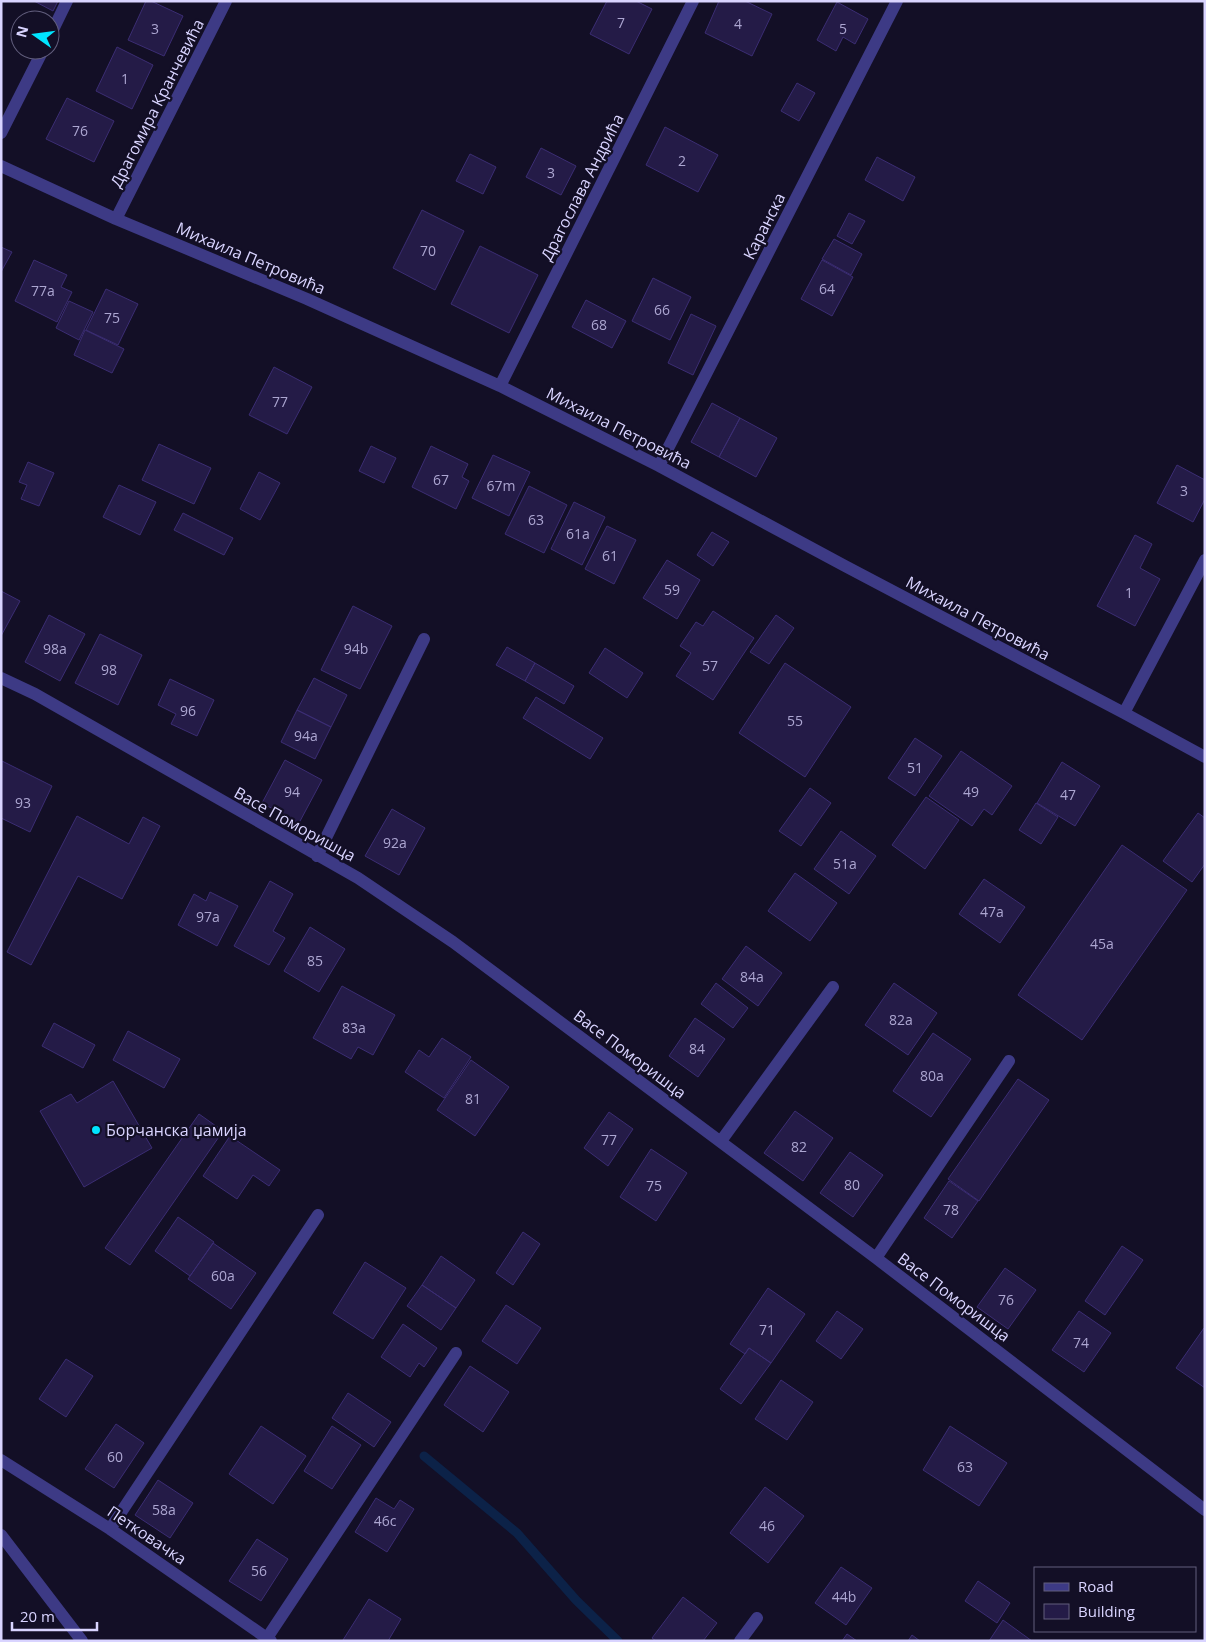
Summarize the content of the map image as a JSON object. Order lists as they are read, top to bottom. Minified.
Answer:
{"streets":{"street":["Драгомира Кранчевића","Драгослава Андрића","Каранска","Михаила Петровића","Васе Поморишца","Петковачка"]},"crossings":[["Драгомира Кранчевића","Михаила Петровића"],["Драгослава Андрића","Михаила Петровића"],["Каранска","Михаила Петровића"]],"places":["Борчанска џамија"],"house_numbers":["7","4","3","5","1","76","2","3","70","64","77a","66","75","68","77","67","67m","3","63","61a","61","59","1","98a","94b","57","98","96","55","94a","51","94","49","47","93","92a","51a","47a","97a","45a","85","84a","82a","83a","84","80a","81","77","82","80","75","78","60a","76","71","74","60","63","58a","46c","46","56","44b"],"legend":["Road","Building"],"scale_bar":"20 m","north":"left"}
